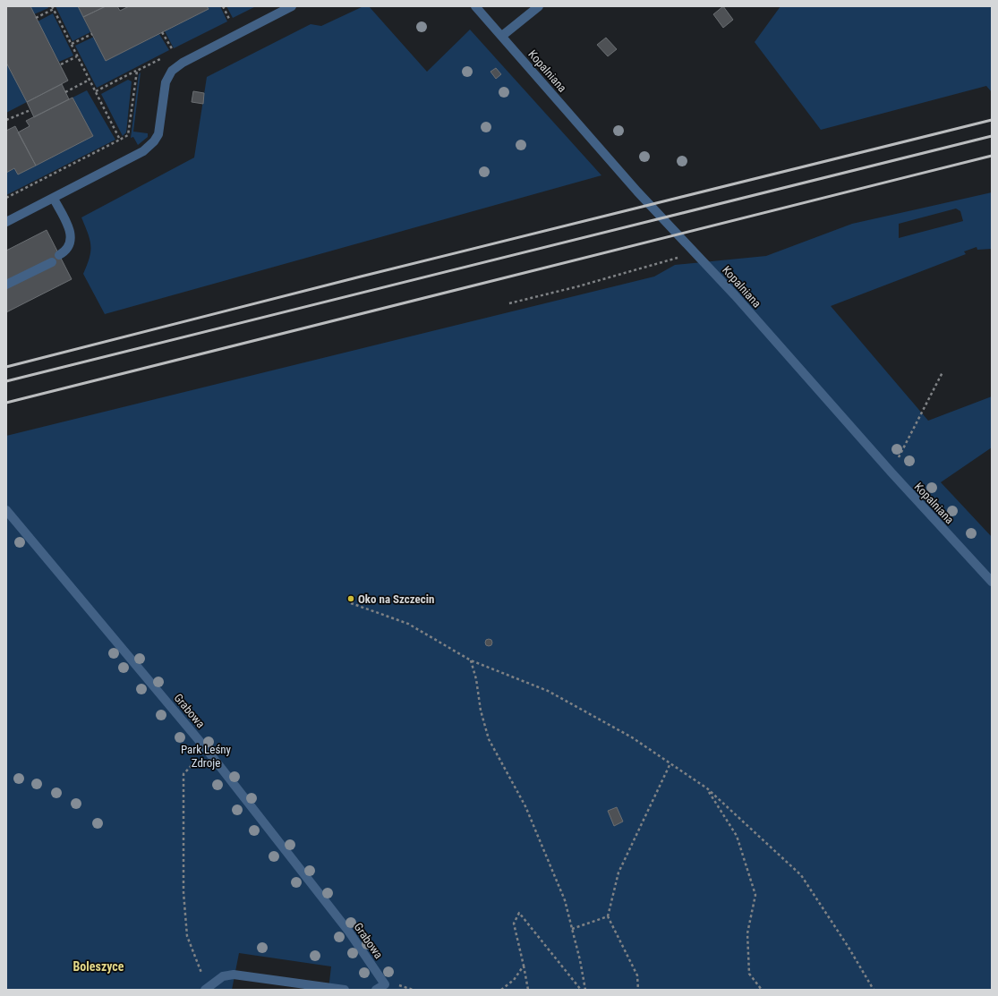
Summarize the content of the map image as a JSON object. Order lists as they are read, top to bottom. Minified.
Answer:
{"streets":{"street":["Kopalniana","Grabowa"]},"districts":["Boleszyce"],"parks":["Park Leśny Zdroje"],"places":["Oko na Szczecin"]}
